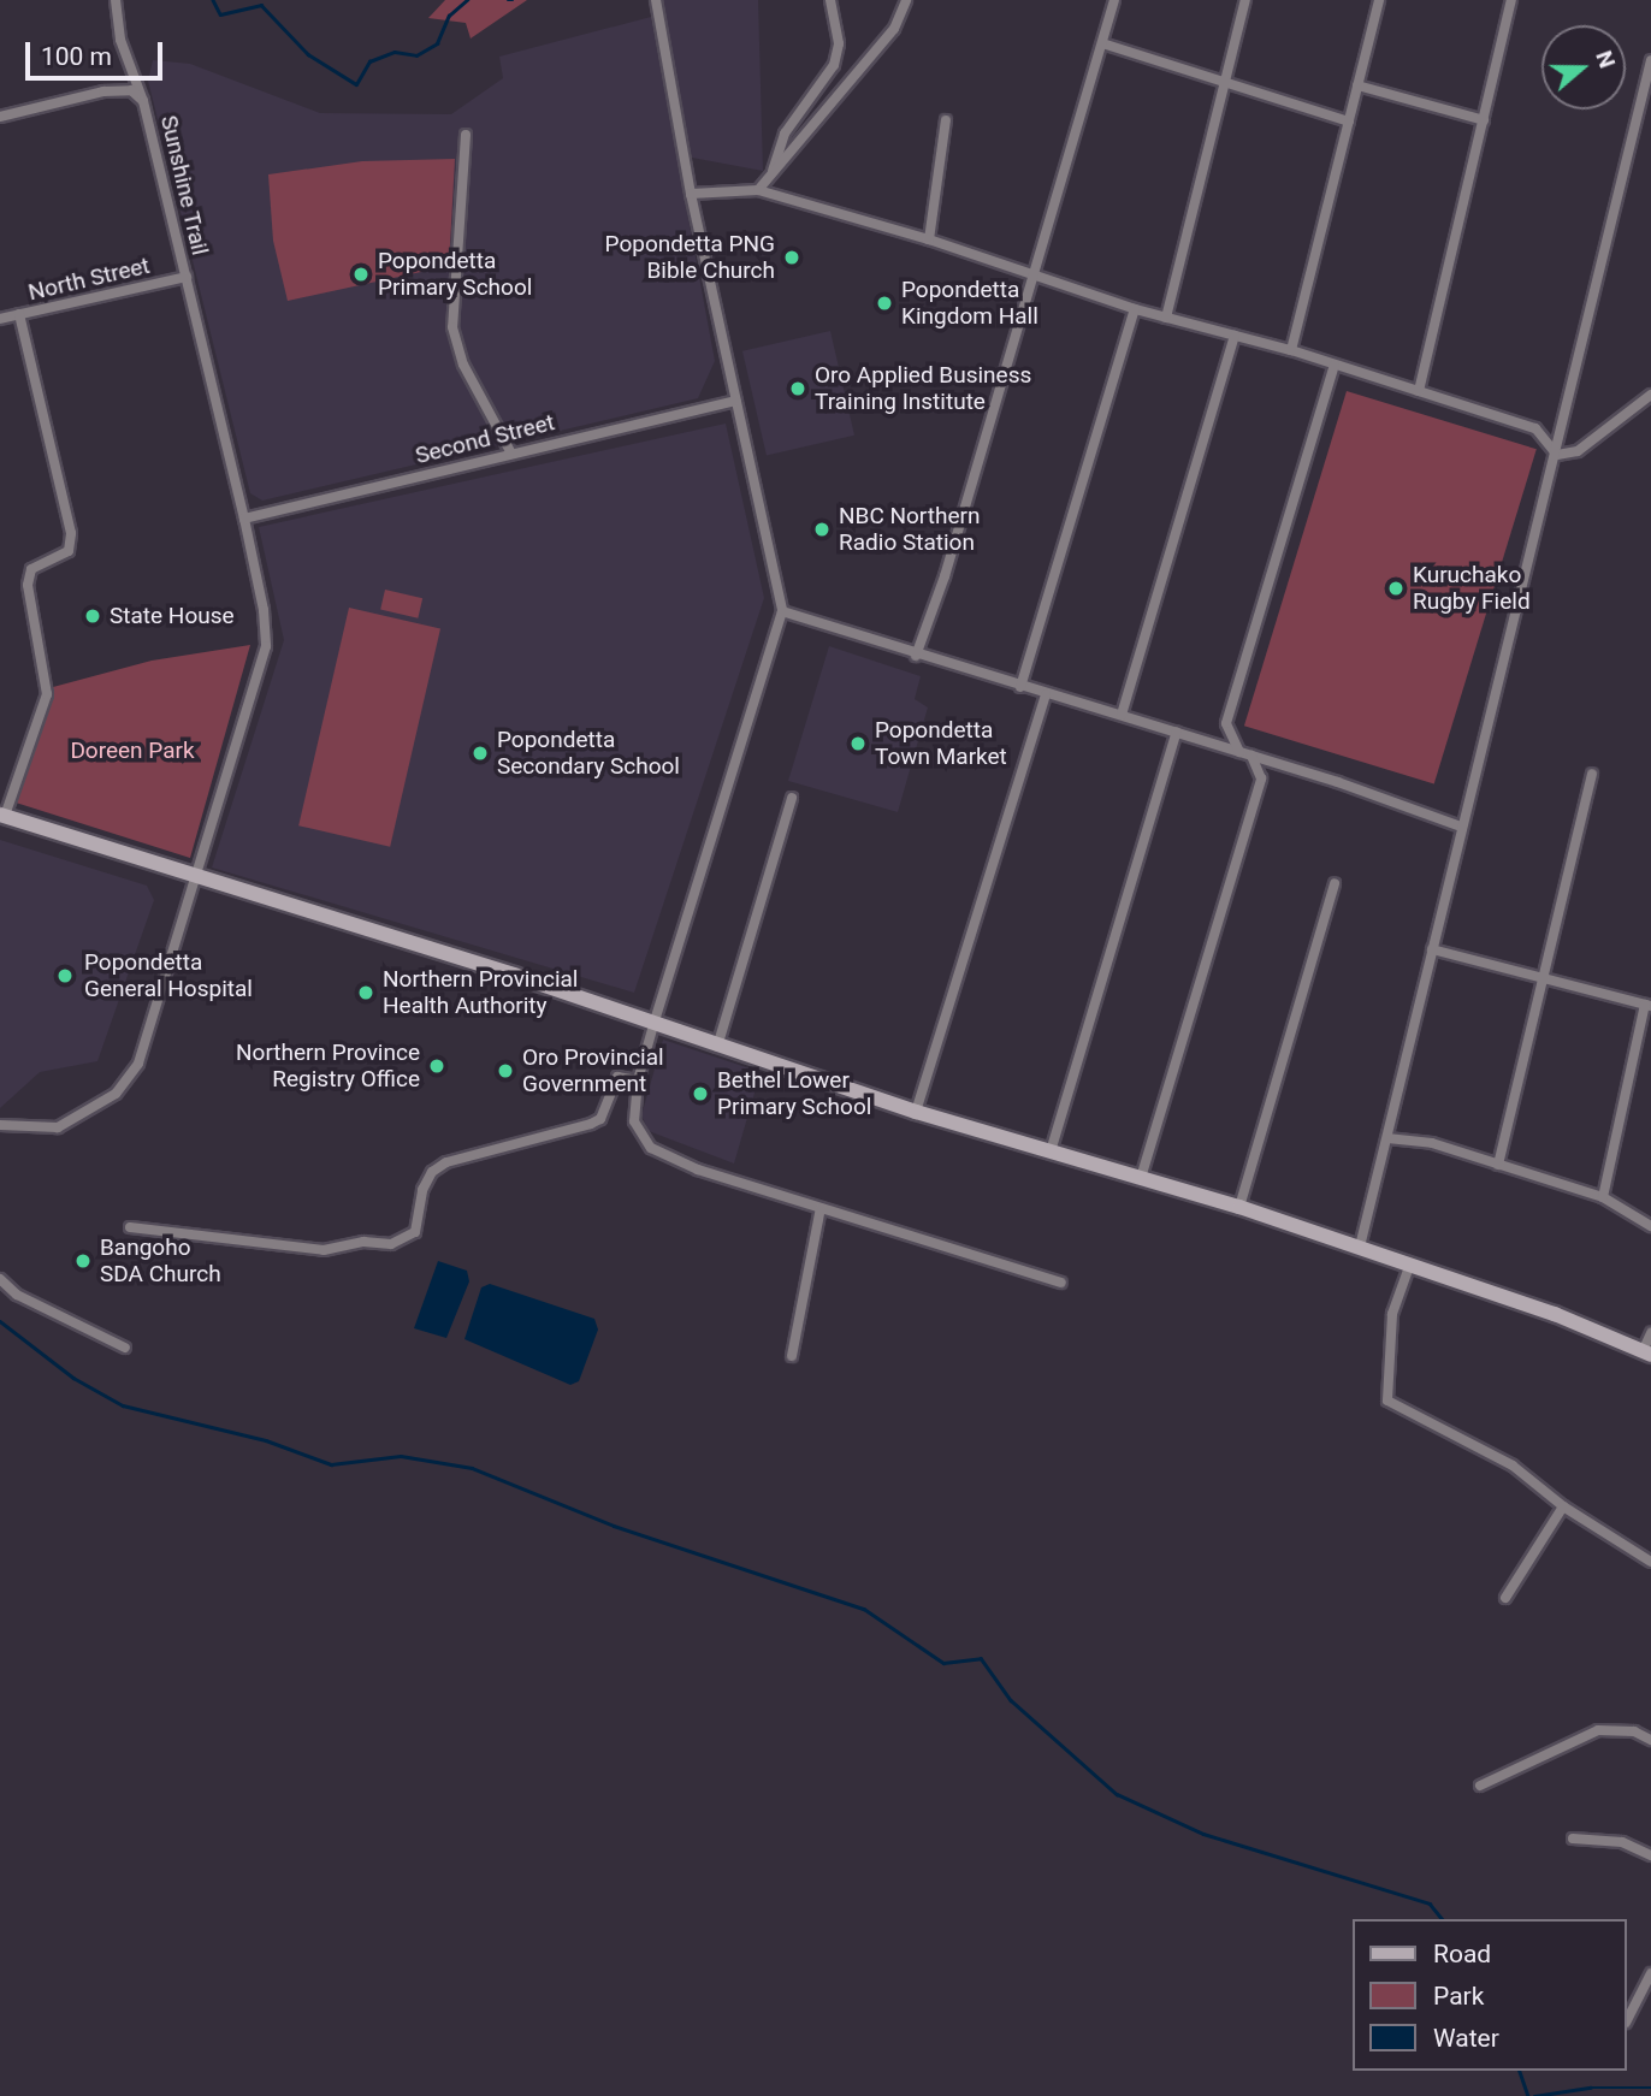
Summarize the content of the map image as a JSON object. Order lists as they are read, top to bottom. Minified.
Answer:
{"streets":{"street":["Sunshine Trail","North Street","Second Street"]},"crossings":[["Sunshine Trail","North Street"],["Sunshine Trail","Second Street"]],"parks":["Doreen Park"],"places":["Popondetta PNG Bible Church","Popondetta Primary School","Popondetta Kingdom Hall","Oro Applied Business Training Institute","NBC Northern Radio Station","Kuruchako Rugby Field","State House","Popondetta Town Market","Popondetta Secondary School","Popondetta General Hospital","Northern Provincial Health Authority","Northern Province Registry Office","Oro Provincial Government","Bethel Lower Primary School","Bangoho SDA Church"],"legend":["Road","Park","Water"],"scale_bar":"100 m","north":"right"}
